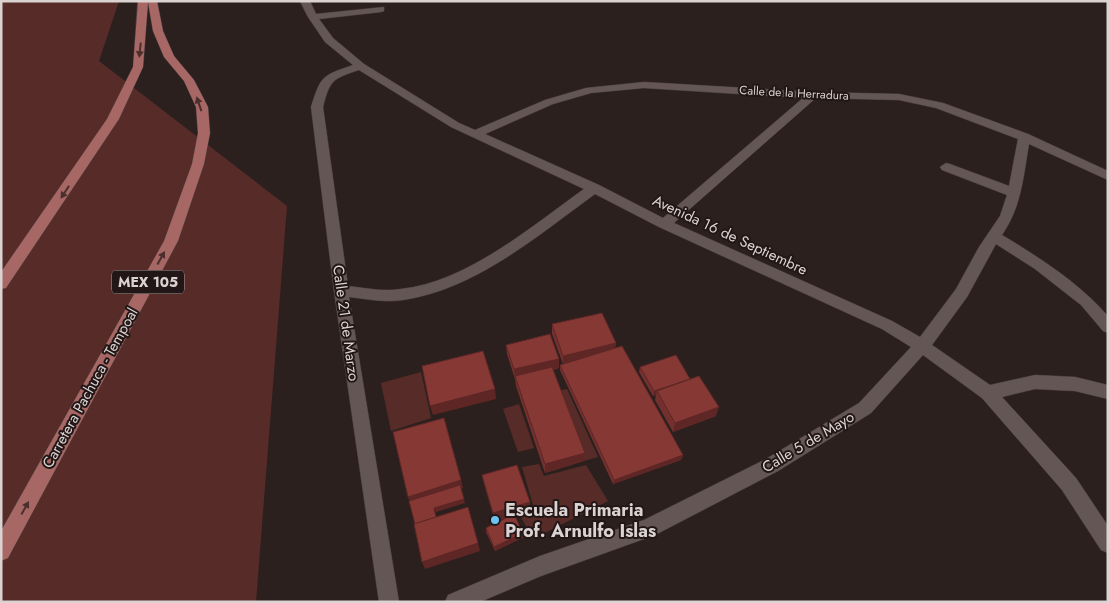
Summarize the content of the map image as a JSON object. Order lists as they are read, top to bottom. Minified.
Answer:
{"streets":{"main road":["MEX 105","Carretera Pachuca - Tempoal"],"street":["Calle de la Herradura","Avenida 16 de Septiembre","Calle 21 de Marzo","Calle 5 de Mayo"]},"crossings":[["Calle de la Herradura","Avenida 16 de Septiembre"],["Calle de la Herradura","Calle 5 de Mayo"],["Avenida 16 de Septiembre","Calle 21 de Marzo"],["Avenida 16 de Septiembre","Calle 5 de Mayo"]],"places":["Escuela Primaria Prof. Arnulfo Islas"]}
